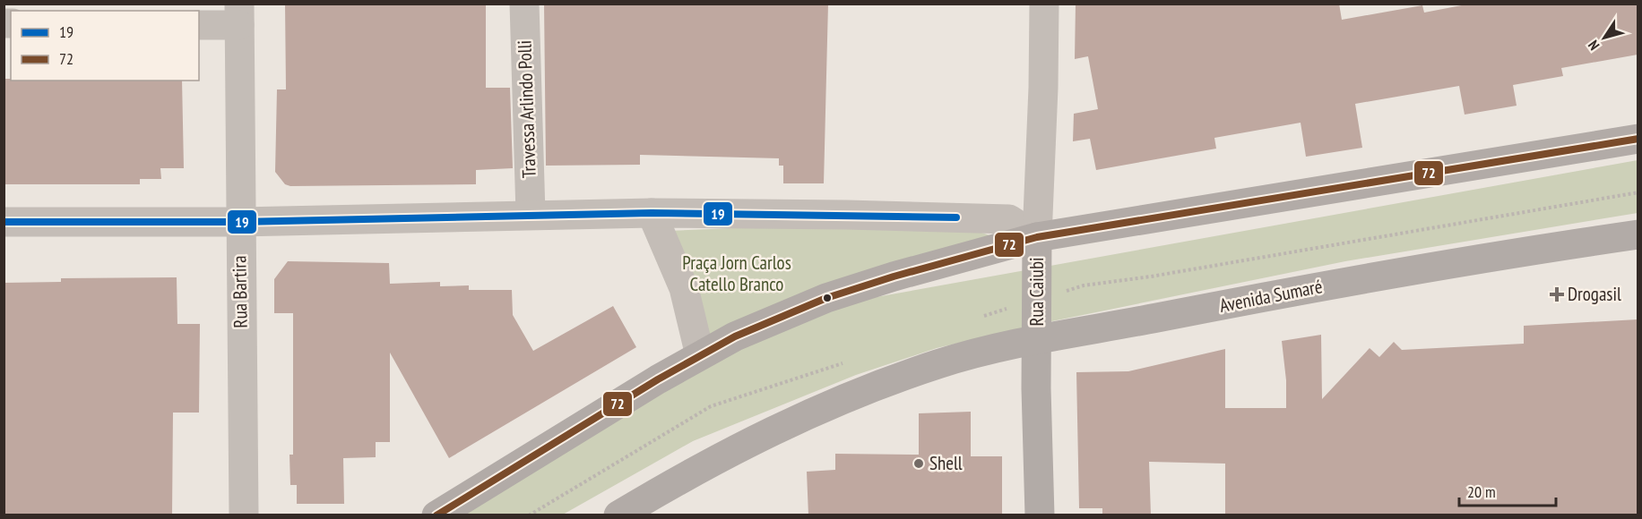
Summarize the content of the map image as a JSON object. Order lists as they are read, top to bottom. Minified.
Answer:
{"streets":{"main road":["Rua Caiubi","Avenida Sumaré"],"street":["Travessa Arlindo Polli","Rua Bartira"]},"crossings":[["Rua Caiubi","Avenida Sumaré"]],"parks":["Praça Jorn Carlos Catello Branco"],"places":{"health":["Drogasil"],"other":["Shell"]},"lines":["transit line 72","transit line 19"],"legend":["19","72"],"scale_bar":"20 m","north":"bottom left"}
